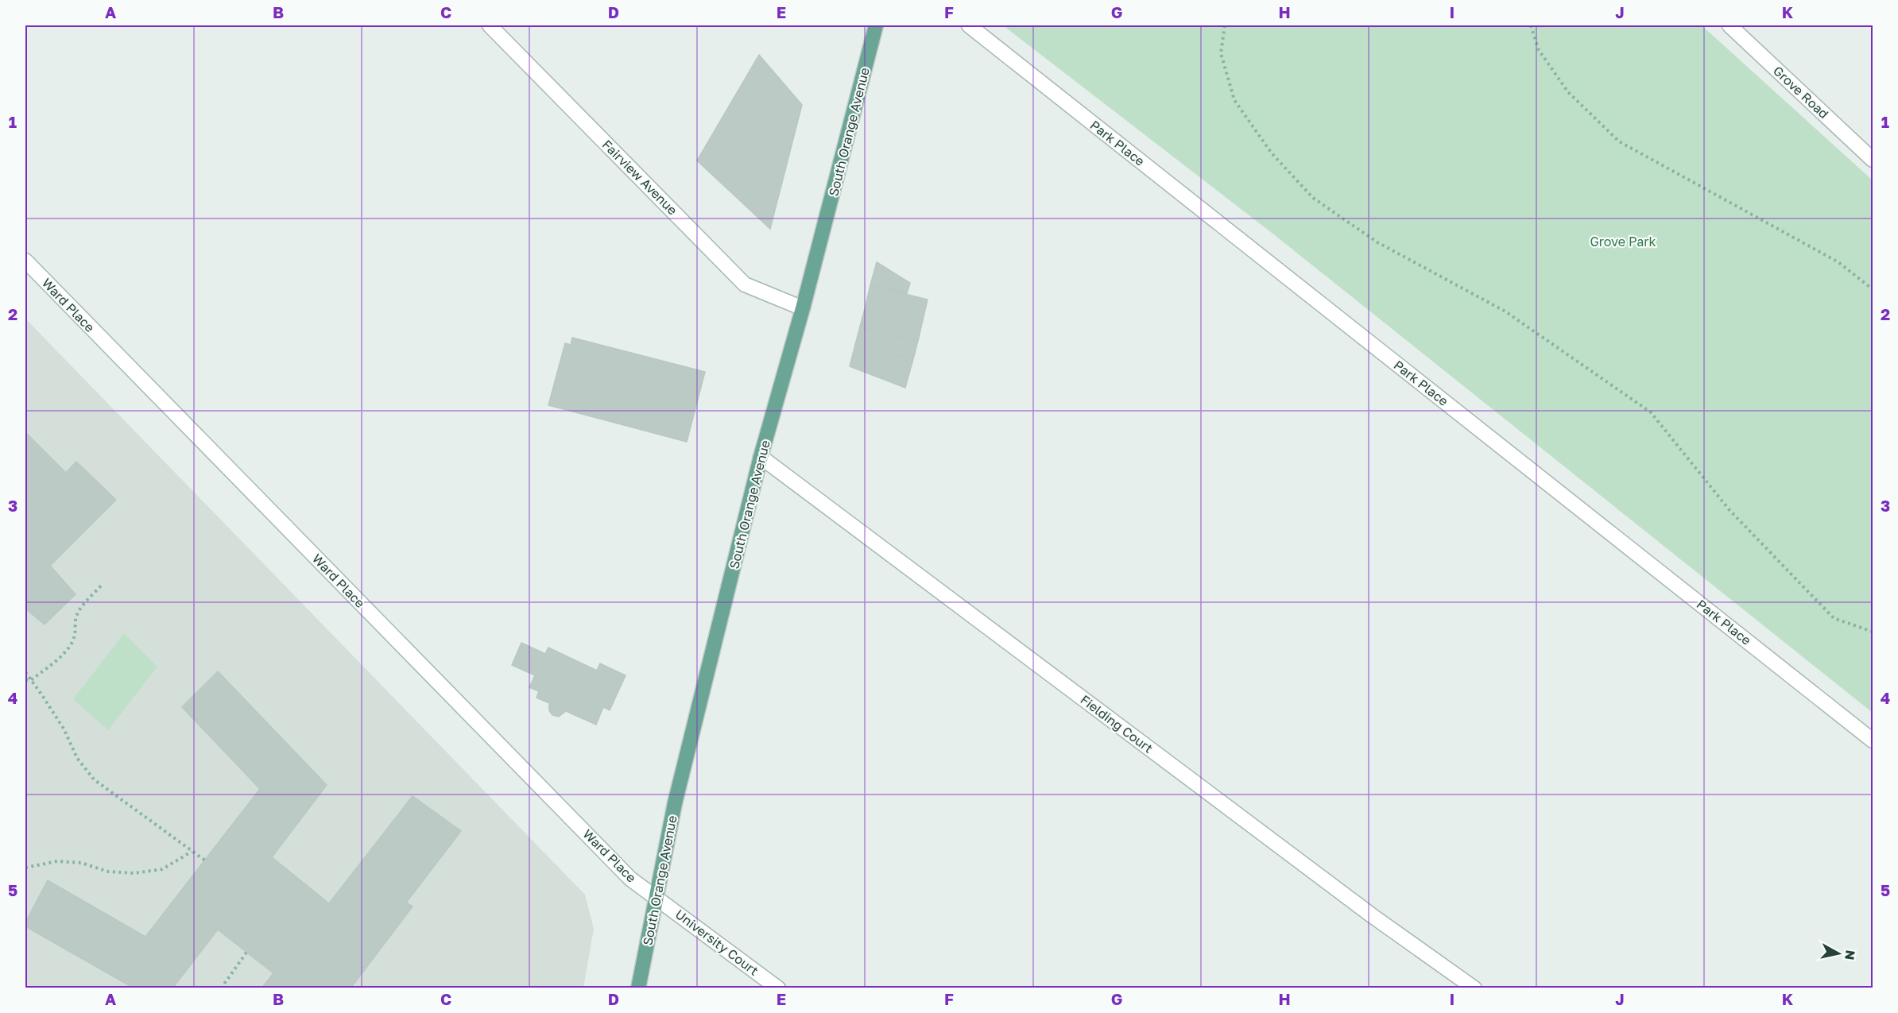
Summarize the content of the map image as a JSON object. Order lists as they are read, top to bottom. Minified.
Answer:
{"streets":{"main road":["South Orange Avenue"],"street":["Grove Road","Park Place","Fairview Avenue","Ward Place","Fielding Court","University Court"]},"crossings":[["South Orange Avenue","Fairview Avenue"],["South Orange Avenue","Ward Place"],["South Orange Avenue","Fielding Court"],["South Orange Avenue","University Court"],["Ward Place","University Court"]],"parks":["Grove Park"],"north":"right","grid":{"columns":["A","B","C","D","E","F","G","H","I","J","K"],"rows":["1","2","3","4","5"]}}
